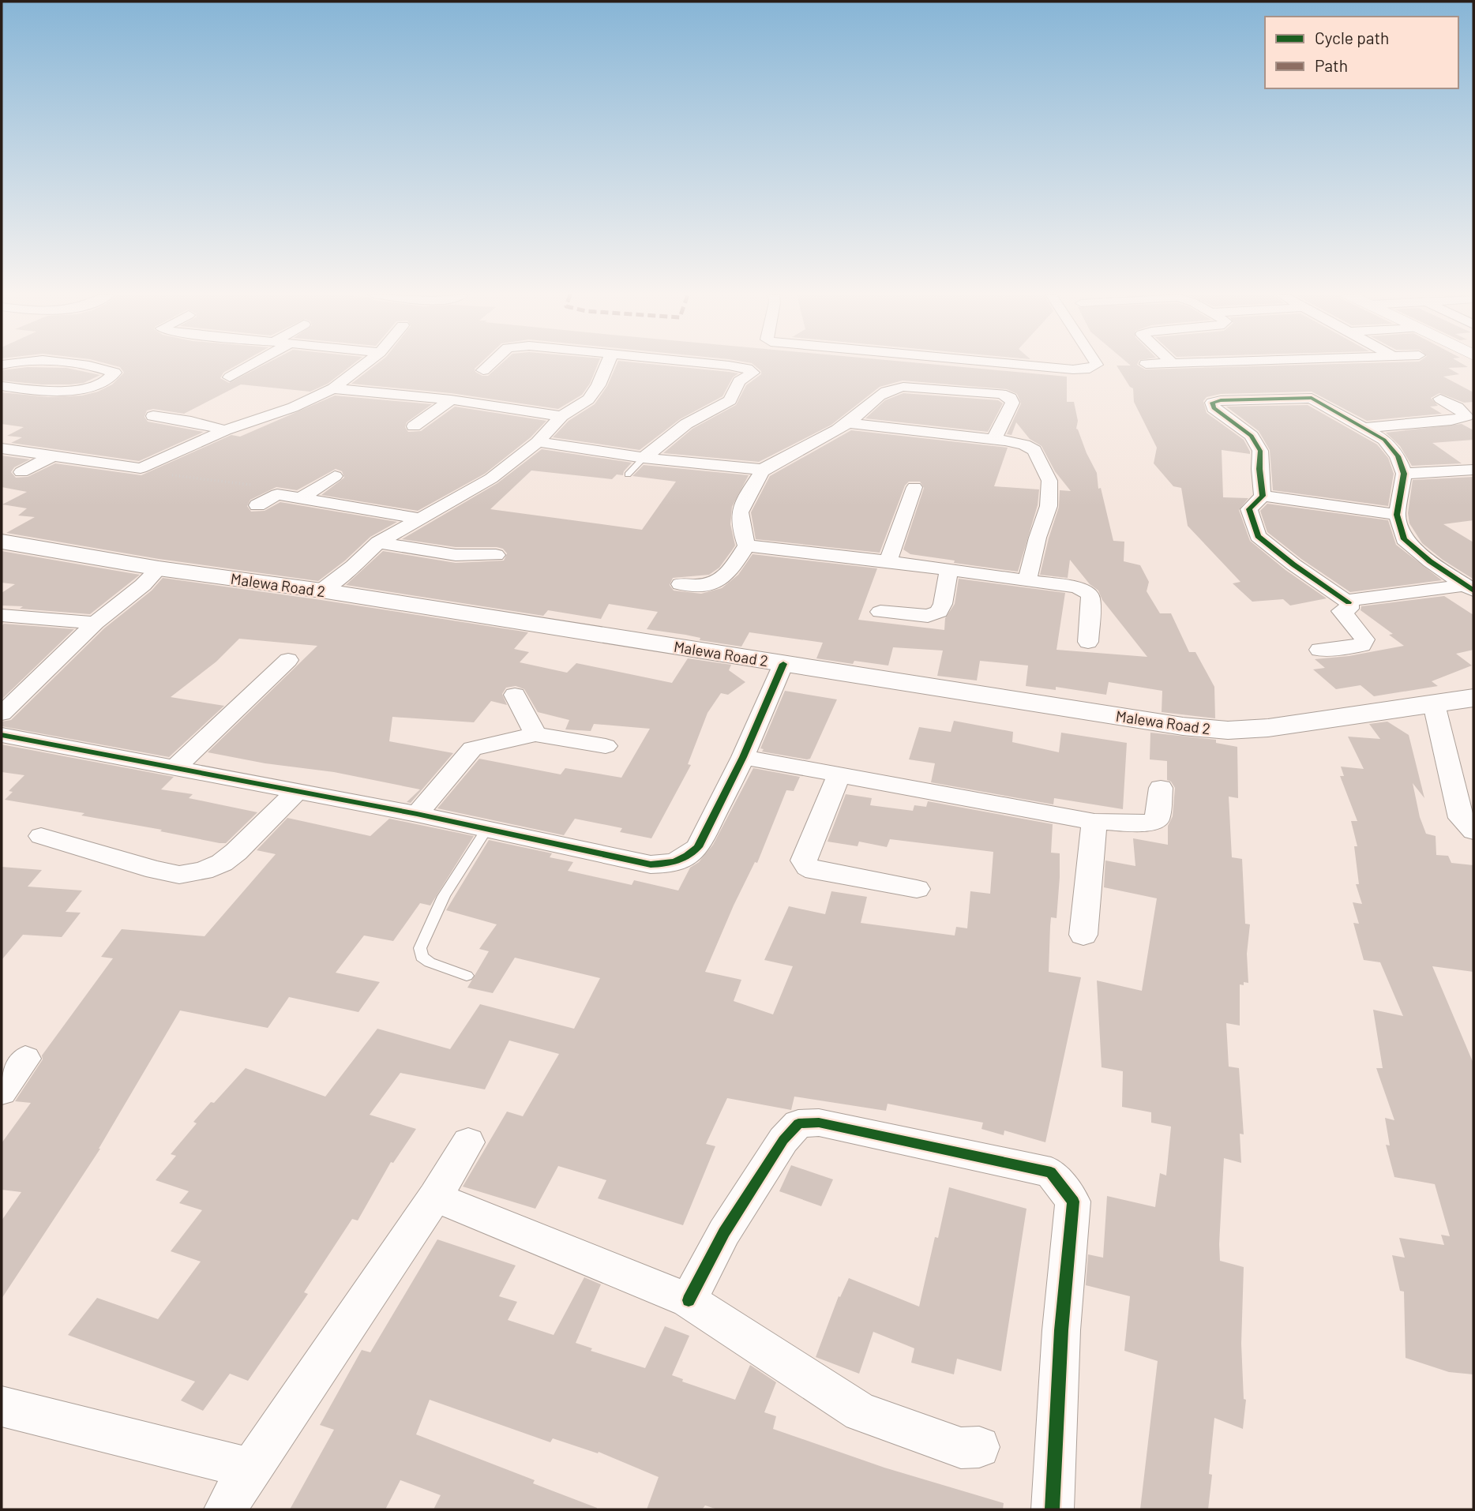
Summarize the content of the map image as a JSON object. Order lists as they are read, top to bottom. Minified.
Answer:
{"streets":{"main road":["Malewa Road 2"]},"legend":["Cycle path","Path"]}
